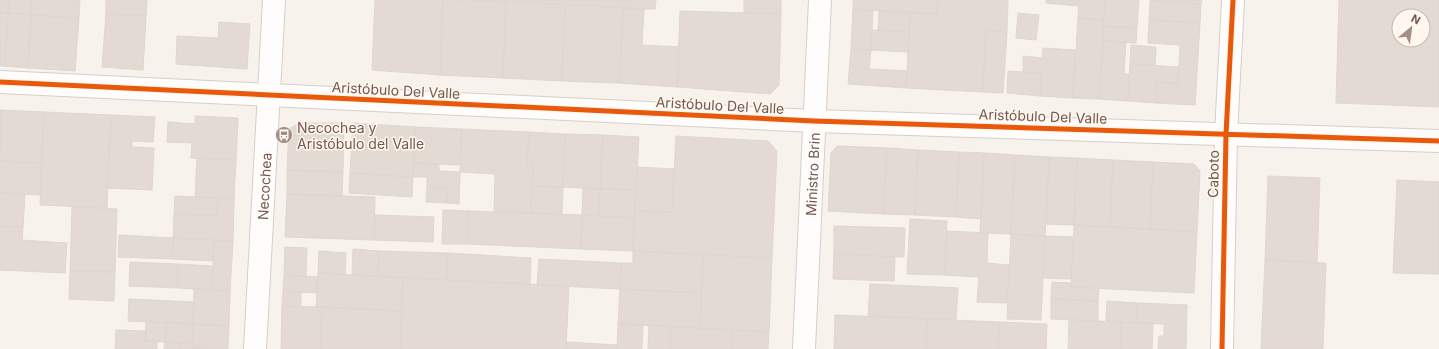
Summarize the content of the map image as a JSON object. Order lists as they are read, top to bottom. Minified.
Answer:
{"streets":{"street":["Aristóbulo Del Valle","Caboto","Ministro Brin","Necochea"]},"crossings":[["Aristóbulo Del Valle","Caboto"],["Aristóbulo Del Valle","Ministro Brin"],["Aristóbulo Del Valle","Necochea"]],"places":{"bus stop":["Necochea y Aristóbulo del Valle"]},"north":"top right"}
